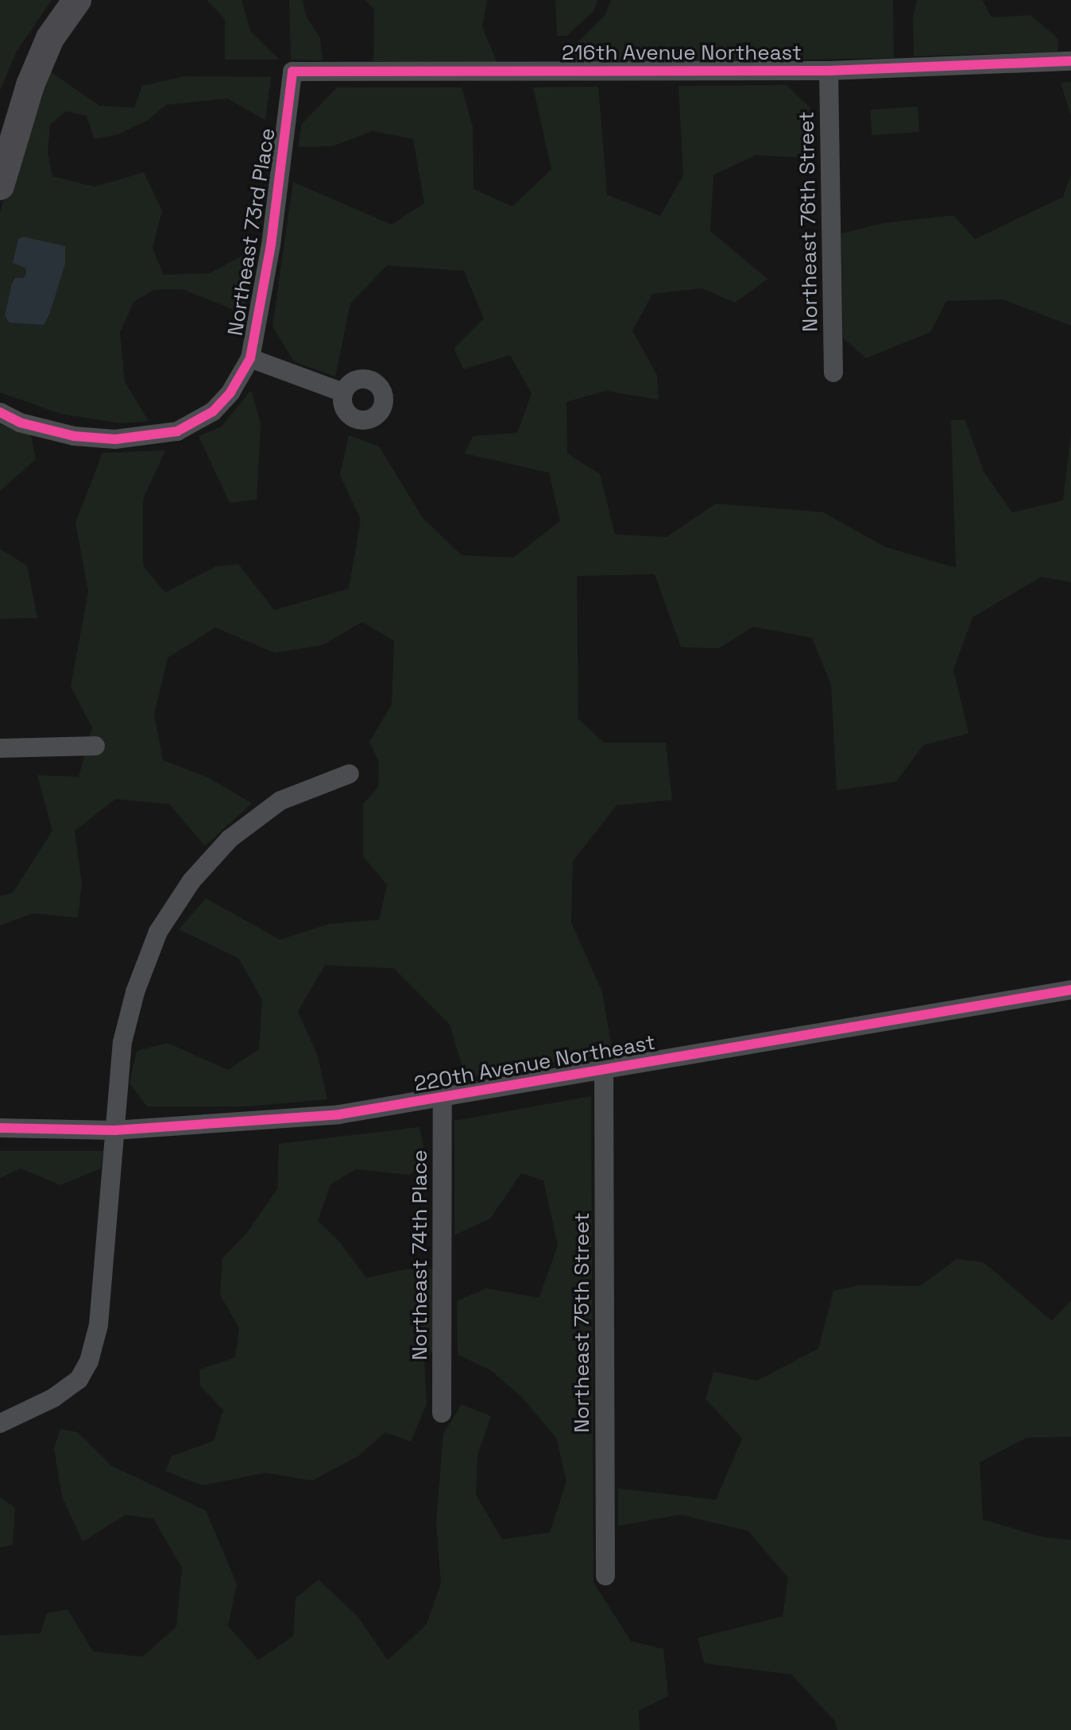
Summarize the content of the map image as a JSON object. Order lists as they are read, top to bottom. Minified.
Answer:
{"streets":{"street":["216th Avenue Northeast","Northeast 76th Street","Northeast 73rd Place","220th Avenue Northeast","Northeast 74th Place","Northeast 75th Street"]},"crossings":[["216th Avenue Northeast","Northeast 76th Street"],["216th Avenue Northeast","Northeast 73rd Place"],["220th Avenue Northeast","Northeast 74th Place"],["220th Avenue Northeast","Northeast 75th Street"]]}
